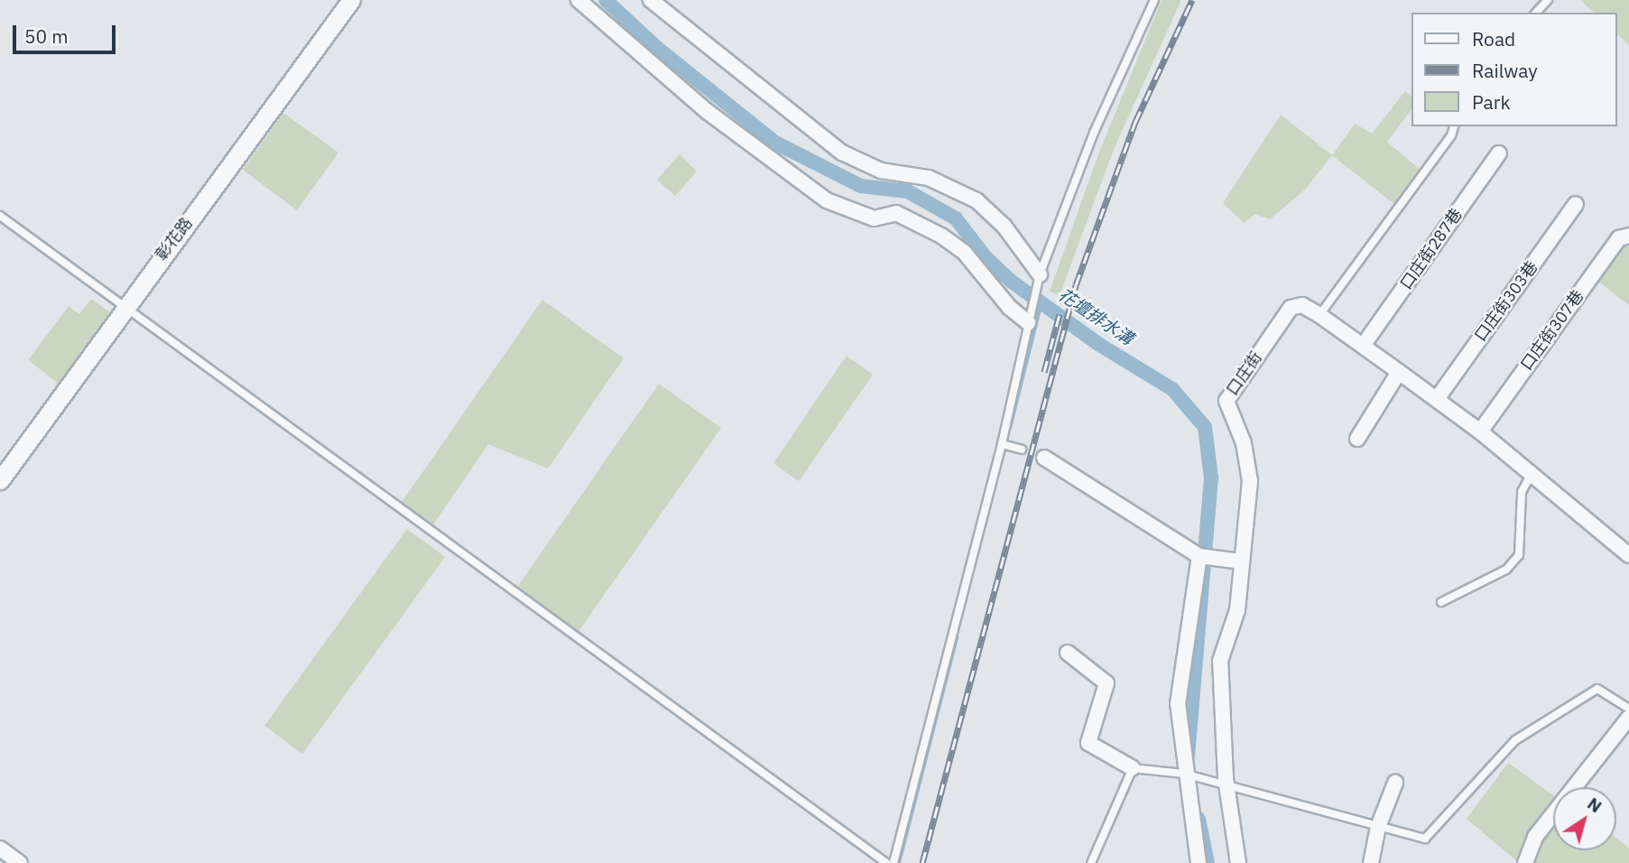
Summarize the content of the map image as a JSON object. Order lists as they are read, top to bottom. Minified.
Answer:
{"streets":{"street":["彰花路","口庄街287巷","口庄街303巷","口庄街307巷","口庄街"]},"crossings":[["口庄街287巷","口庄街"],["口庄街303巷","口庄街"],["口庄街307巷","口庄街"]],"water":["花壇排水溝"],"legend":["Road","Railway","Park"],"scale_bar":"50 m","north":"top right"}
